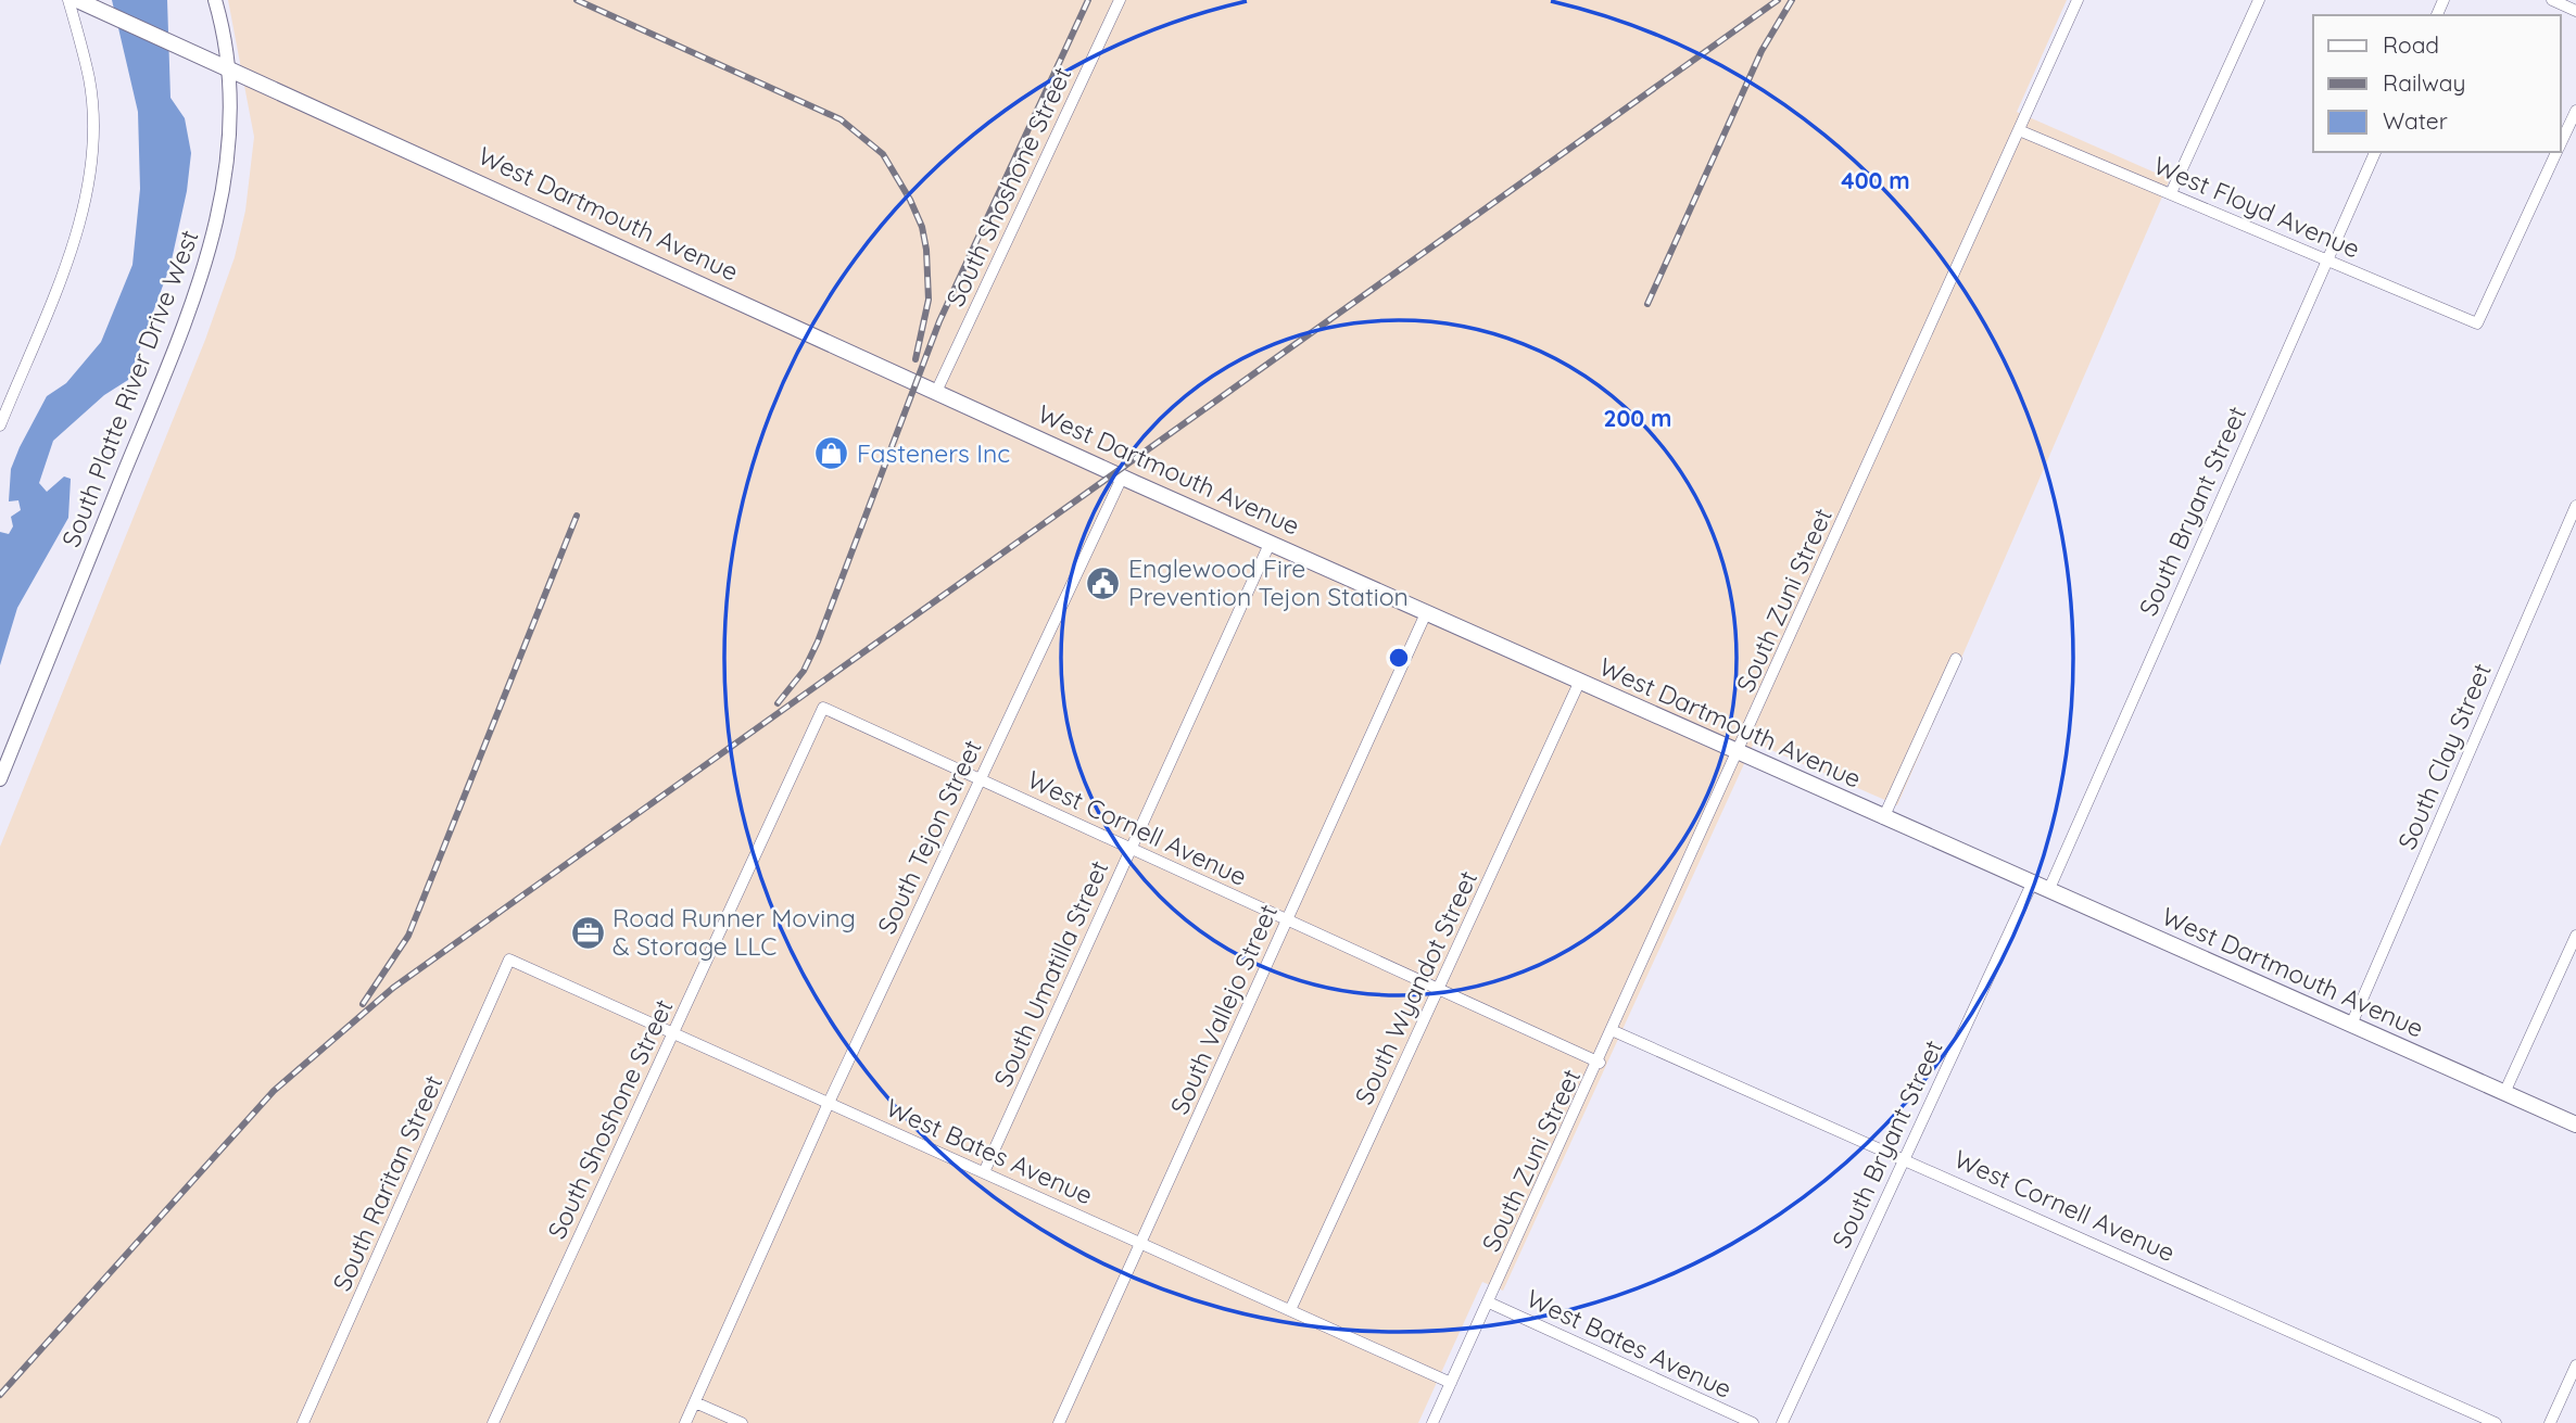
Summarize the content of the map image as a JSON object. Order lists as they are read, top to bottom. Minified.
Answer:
{"streets":{"main road":["West Dartmouth Avenue"],"street":["South Shoshone Street","West Floyd Avenue","South Platte River Drive West","South Bryant Street","South Zuni Street","South Clay Street","West Cornell Avenue","South Tejon Street","South Umatilla Street","South Wyandot Street","South Vallejo Street","West Bates Avenue","South Raritan Street"]},"crossings":[["South Shoshone Street","West Dartmouth Avenue"],["South Shoshone Street","West Cornell Avenue"],["South Shoshone Street","West Bates Avenue"],["West Floyd Avenue","South Bryant Street"],["West Floyd Avenue","South Zuni Street"],["West Dartmouth Avenue","South Platte River Drive West"],["West Dartmouth Avenue","South Bryant Street"],["West Dartmouth Avenue","South Zuni Street"],["West Dartmouth Avenue","South Clay Street"],["West Dartmouth Avenue","South Tejon Street"],["West Dartmouth Avenue","South Umatilla Street"],["West Dartmouth Avenue","South Wyandot Street"],["West Dartmouth Avenue","South Vallejo Street"],["South Bryant Street","West Cornell Avenue"],["South Zuni Street","West Cornell Avenue"],["South Zuni Street","West Bates Avenue"],["West Cornell Avenue","South Tejon Street"],["West Cornell Avenue","South Umatilla Street"],["West Cornell Avenue","South Wyandot Street"],["West Cornell Avenue","South Vallejo Street"],["South Tejon Street","West Bates Avenue"],["South Umatilla Street","West Bates Avenue"],["South Wyandot Street","West Bates Avenue"],["South Vallejo Street","West Bates Avenue"],["West Bates Avenue","South Raritan Street"]],"places":{"shop":["Fasteners Inc"],"public building":["Englewood Fire Prevention Tejon Station"],"office":["Road Runner Moving & Storage LLC"]},"legend":["Road","Railway","Water"],"rings":["400 m","200 m"]}
